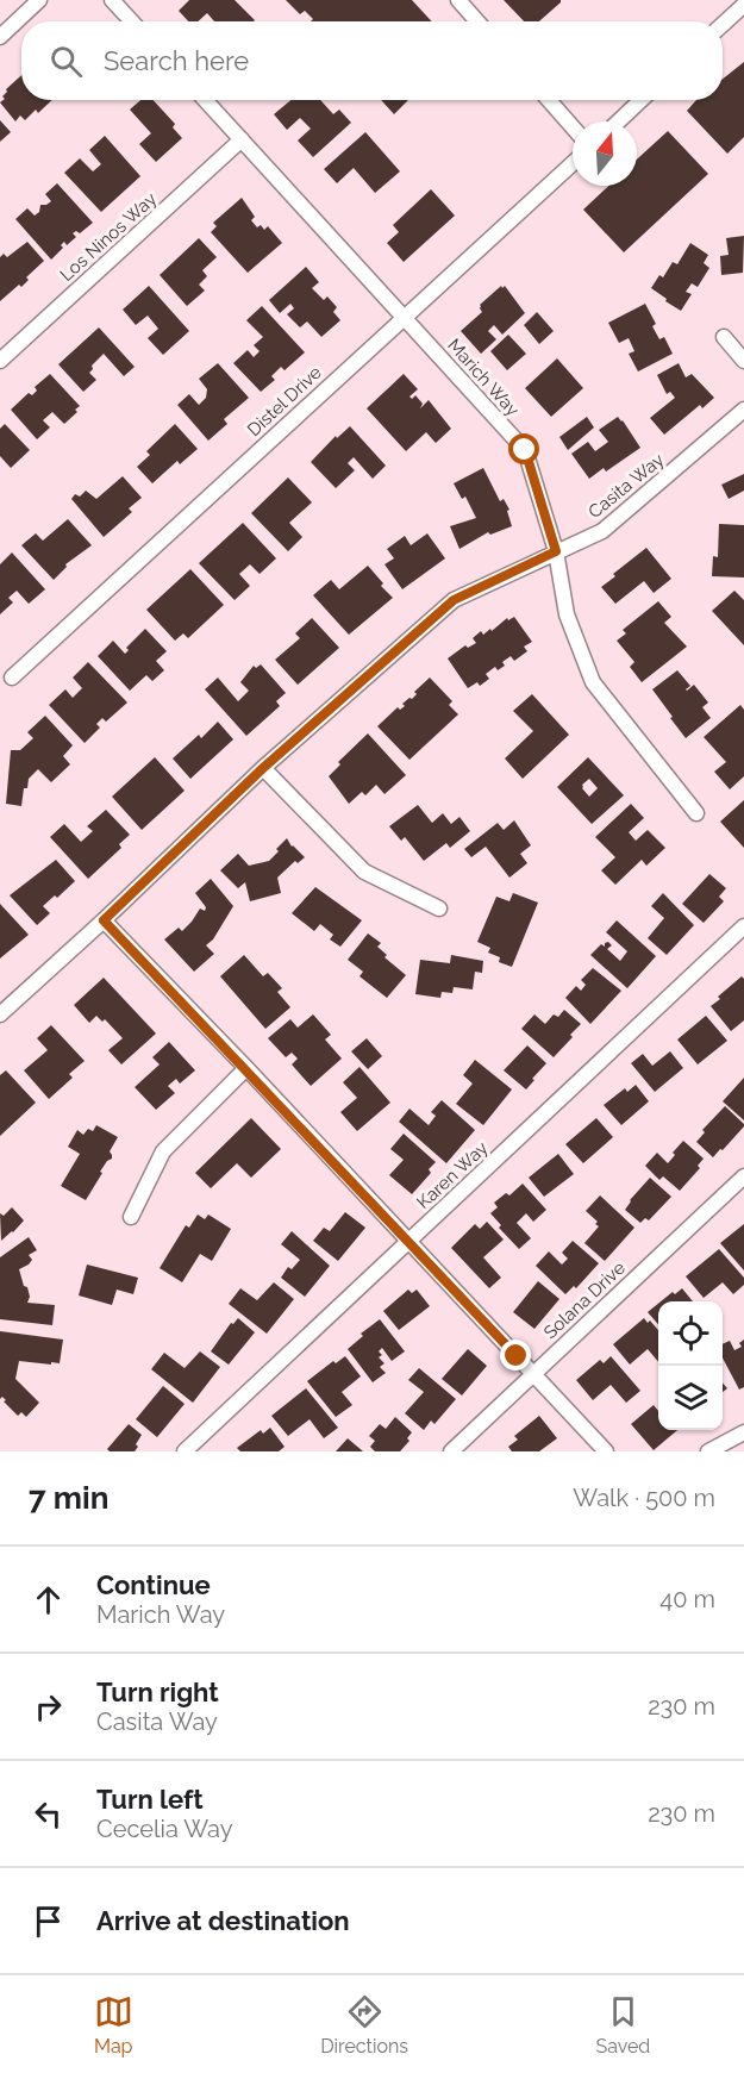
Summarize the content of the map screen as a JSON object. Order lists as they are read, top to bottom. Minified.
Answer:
{"streets":{"street":["Los Ninos Way","Marich Way","Distel Drive","Casita Way","Karen Way","Solana Drive"]},"crossings":[["Los Ninos Way","Marich Way"],["Marich Way","Distel Drive"],["Marich Way","Casita Way"]],"north":"top","page":{"search":"Search here","heading":["7 min","Walk · 500 m"],"list":[["Continue","Marich Way","40 m"],["Turn right","Casita Way","230 m"],["Turn left","Cecelia Way","230 m"],"Arrive at destination"],"nav":["Map","Directions","Saved"]}}
